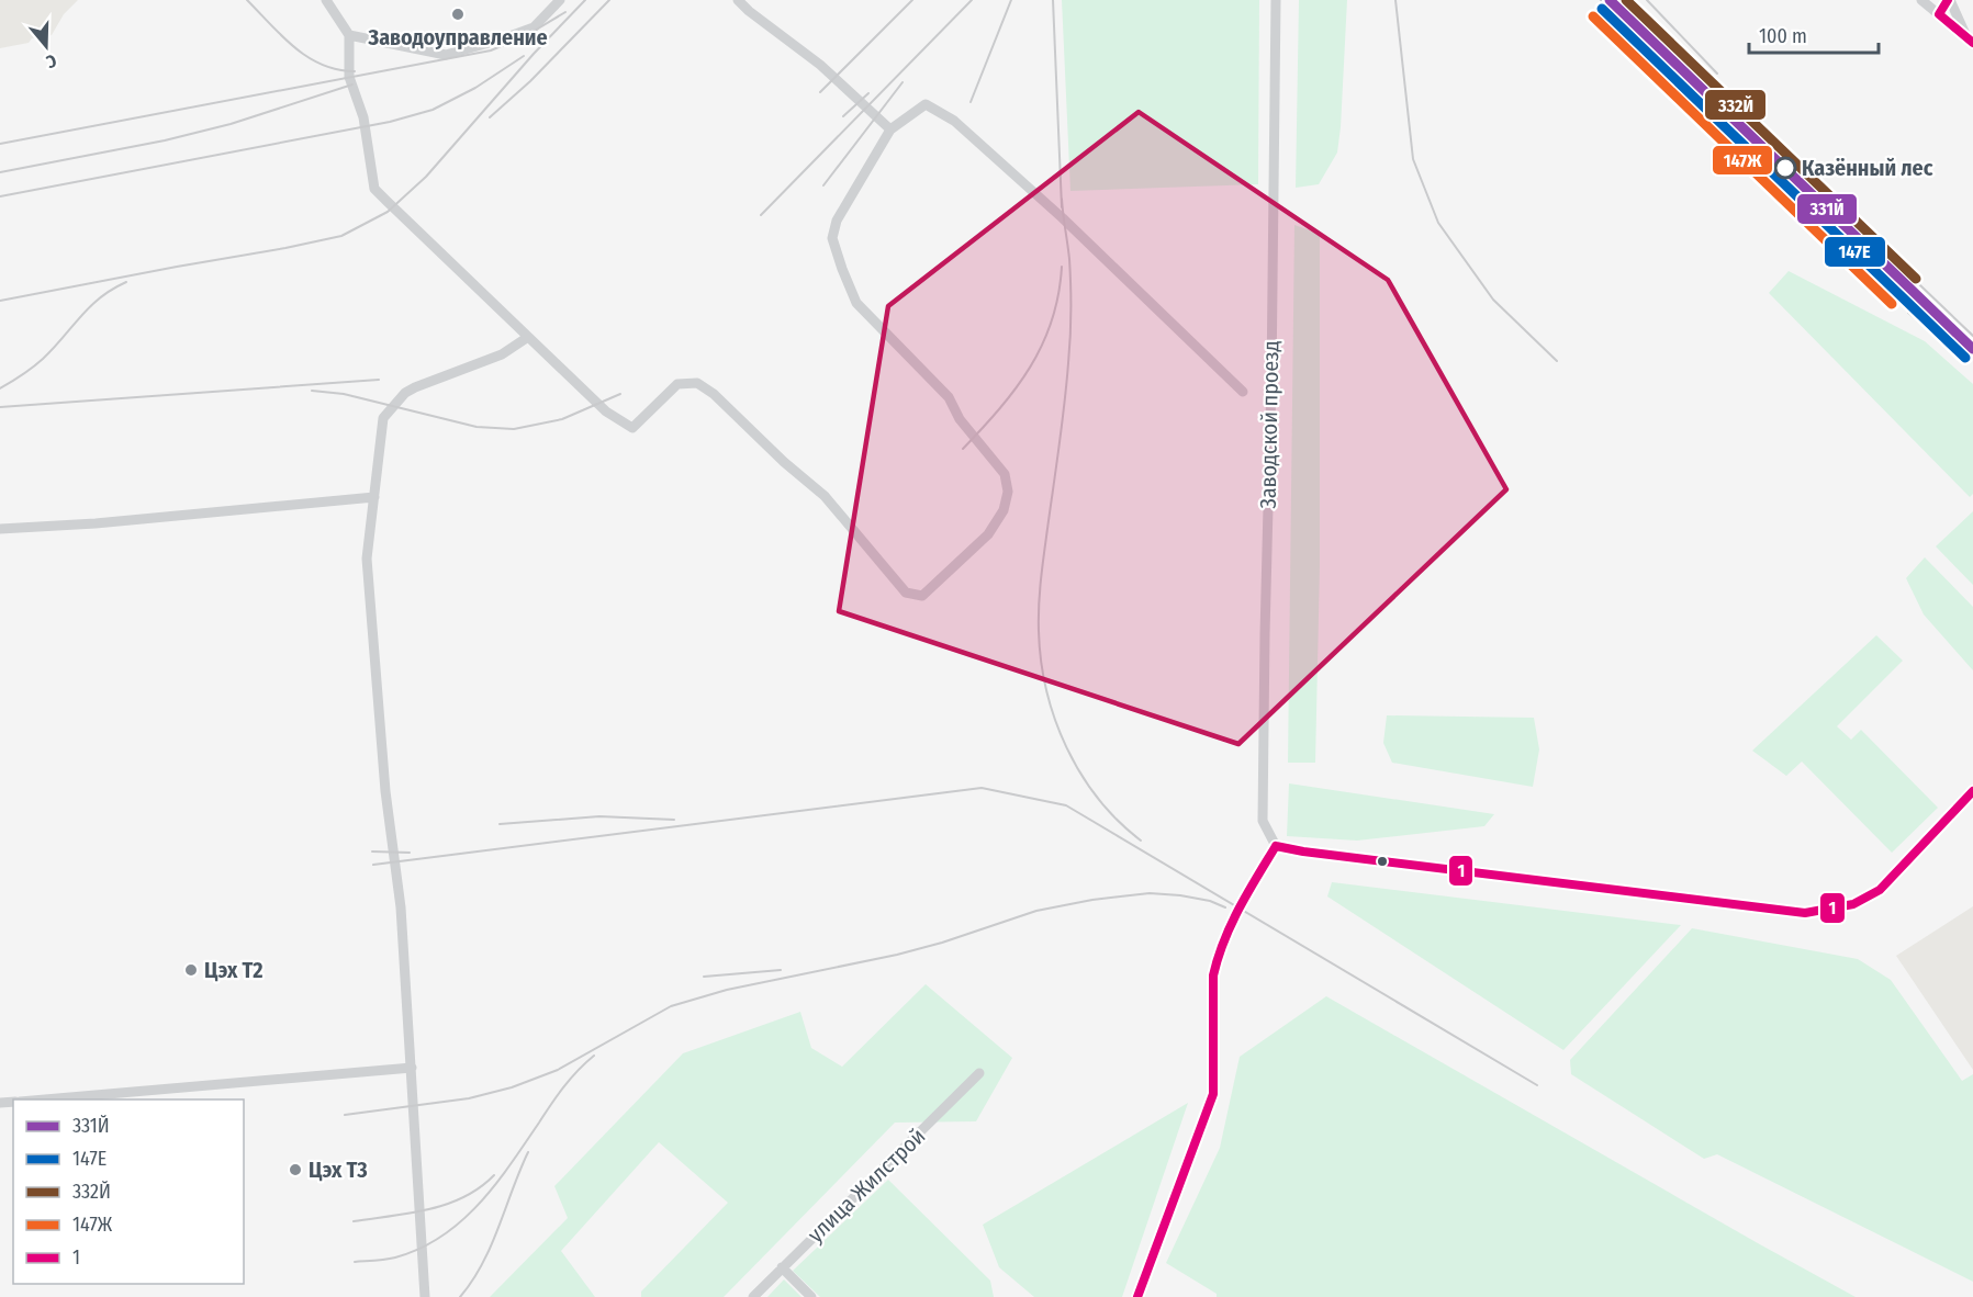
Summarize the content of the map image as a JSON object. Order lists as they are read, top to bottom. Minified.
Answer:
{"streets":{"street":["Заводской проезд","улица Жилстрой"]},"places":["Заводоуправление","Казённый лес","Цэх Т2","Цэх Т3"],"lines":["transit line 331Й","transit line 332Й","transit line 1","transit line 147Е","transit line 147Ж"],"legend":["331Й","147Е","332Й","147Ж","1"],"scale_bar":"100 m","north":"bottom"}
